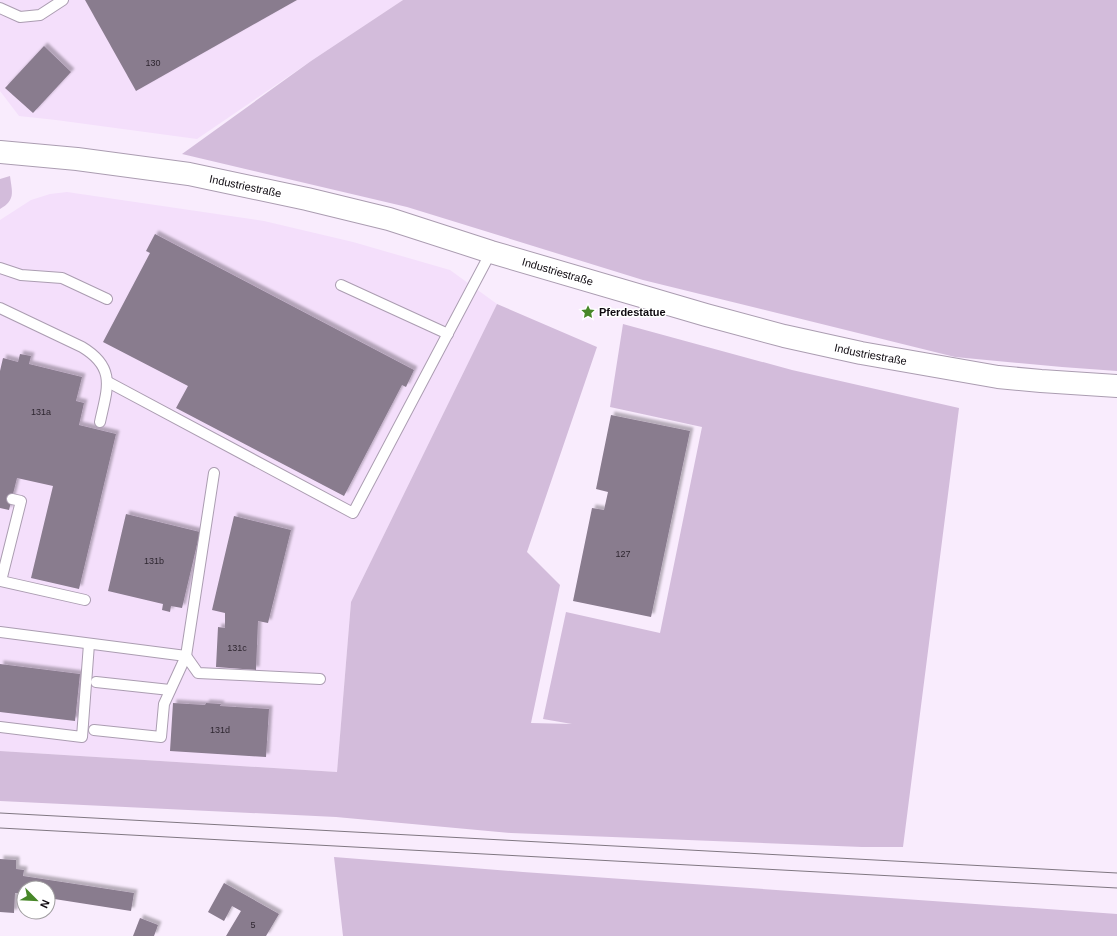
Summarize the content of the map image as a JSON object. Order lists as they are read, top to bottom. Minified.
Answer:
{"streets":{"main road":["Industriestraße"]},"places":{"place":["Pferdestatue"]},"house_numbers":["130","131a","127","131b","131c","131d","5"],"north":"bottom right"}
